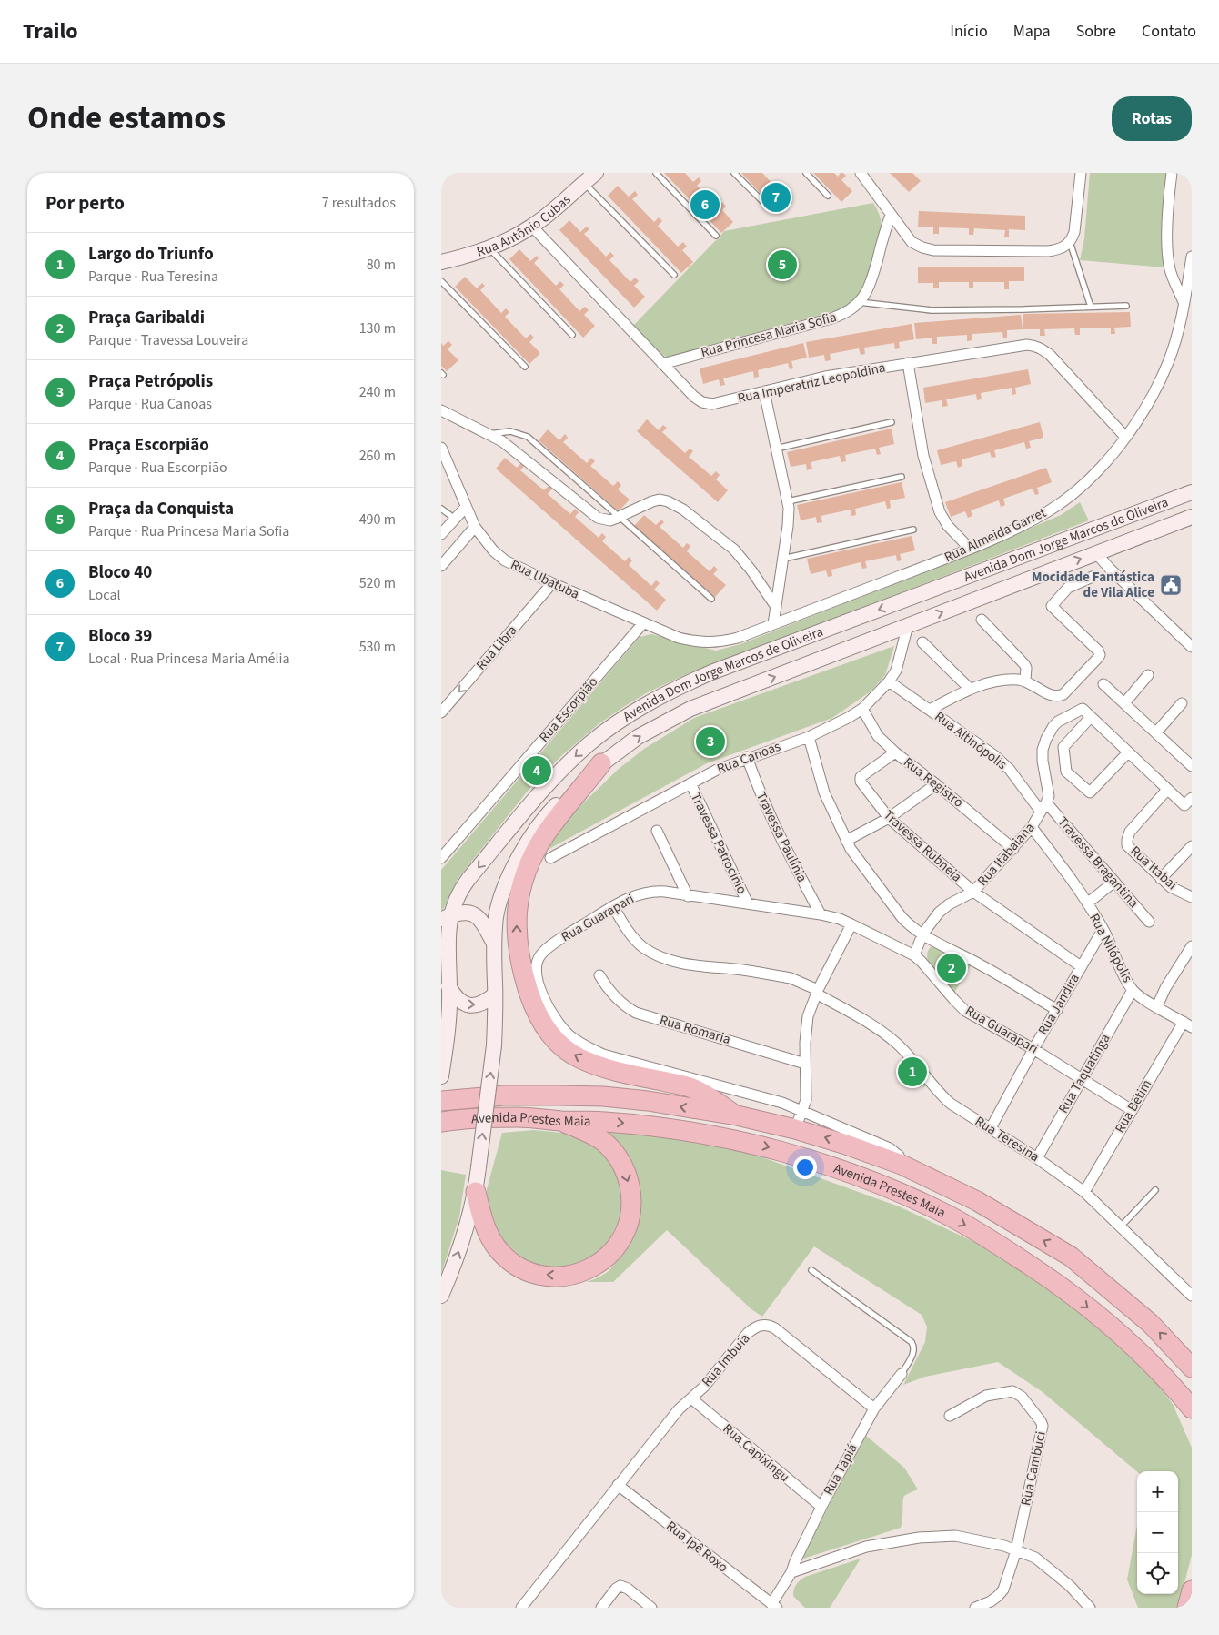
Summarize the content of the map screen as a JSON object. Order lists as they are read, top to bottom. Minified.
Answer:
{"streets":{"highway":["Avenida Prestes Maia"],"main road":["Rua Antônio Cubas","Avenida Dom Jorge Marcos de Oliveira"],"street":["Rua Princesa Maria Sofia","Rua Imperatriz Leopoldina","Rua Almeida Garret","Rua Ubatuba","Rua Libra","Rua Escorpião","Rua Altinópolis","Rua Canoas","Rua Registro","Travessa Paulínia","Travessa Patrocínio","Travessa Rubneia","Rua Itabaiana","Travessa Bragantina","Rua Itabai","Rua Guarapari","Rua Nilópolis","Rua Jandira","Rua Romaria","Rua Taquatinga","Rua Betim","Rua Teresina","Rua Imbuia","Rua Capixingu","Rua Cambuci","Rua Tapiá","Rua Ipê Roxo"]},"crossings":[["Rua Antônio Cubas","Rua Imperatriz Leopoldina"],["Rua Princesa Maria Sofia","Rua Imperatriz Leopoldina"],["Rua Imperatriz Leopoldina","Rua Almeida Garret"],["Rua Almeida Garret","Rua Ubatuba"],["Avenida Dom Jorge Marcos de Oliveira","Rua Canoas"],["Rua Ubatuba","Rua Libra"],["Rua Ubatuba","Rua Escorpião"],["Rua Altinópolis","Rua Canoas"],["Rua Altinópolis","Rua Itabaiana"],["Rua Altinópolis","Travessa Bragantina"],["Rua Canoas","Rua Registro"],["Rua Canoas","Travessa Paulínia"],["Rua Canoas","Travessa Patrocínio"],["Rua Registro","Travessa Rubneia"],["Rua Registro","Rua Itabaiana"],["Travessa Paulínia","Rua Guarapari"],["Travessa Patrocínio","Rua Guarapari"],["Travessa Rubneia","Rua Itabaiana"],["Travessa Rubneia","Rua Jandira"],["Rua Itabaiana","Travessa Bragantina"],["Rua Itabaiana","Rua Guarapari"],["Rua Itabaiana","Rua Nilópolis"],["Rua Guarapari","Rua Jandira"],["Rua Guarapari","Rua Taquatinga"],["Rua Guarapari","Rua Betim"],["Rua Guarapari","Avenida Prestes Maia"],["Rua Guarapari","Rua Teresina"],["Rua Nilópolis","Rua Jandira"],["Rua Nilópolis","Rua Taquatinga"],["Rua Nilópolis","Rua Betim"],["Rua Jandira","Rua Teresina"],["Rua Taquatinga","Rua Teresina"],["Rua Betim","Rua Teresina"],["Rua Imbuia","Rua Capixingu"],["Rua Imbuia","Rua Tapiá"],["Rua Imbuia","Rua Ipê Roxo"],["Rua Capixingu","Rua Tapiá"],["Rua Tapiá","Rua Ipê Roxo"]],"one_way":["Rua Libra"],"places":{"public building":["Mocidade Fantástica de Vila Alice"]},"page":{"header":"Trailo","nav":["Início","Mapa","Sobre","Contato"],"title":"Onde estamos","buttons":"Rotas","heading":["Por perto","7 resultados"],"pins":["7","6","5","3","4","2","1"],"list":[{"mark":"1","name":"Largo do Triunfo","note":"Parque · Rua Teresina","value":"80 m"},{"mark":"2","name":"Praça Garibaldi","note":"Parque · Travessa Louveira","value":"130 m"},{"mark":"3","name":"Praça Petrópolis","note":"Parque · Rua Canoas","value":"240 m"},{"mark":"4","name":"Praça Escorpião","note":"Parque · Rua Escorpião","value":"260 m"},{"mark":"5","name":"Praça da Conquista","note":"Parque · Rua Princesa Maria Sofia","value":"490 m"},{"mark":"6","name":"Bloco 40","note":"Local","value":"520 m"},{"mark":"7","name":"Bloco 39","note":"Local · Rua Princesa Maria Amélia","value":"530 m"}],"map_buttons":["+","−"]}}
